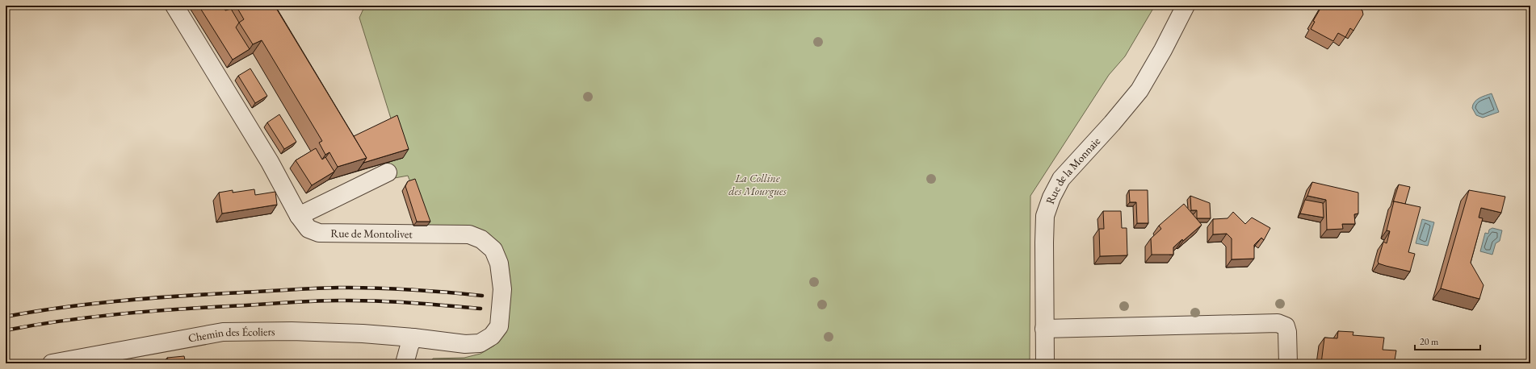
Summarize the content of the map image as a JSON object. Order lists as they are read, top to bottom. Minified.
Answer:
{"streets":{"street":["Rue de la Monnaie","Rue de Montolivet","Chemin des Écoliers"]},"crossings":[["Rue de Montolivet","Chemin des Écoliers"]],"parks":["La Colline des Mourgues"],"scale_bar":"20 m"}
